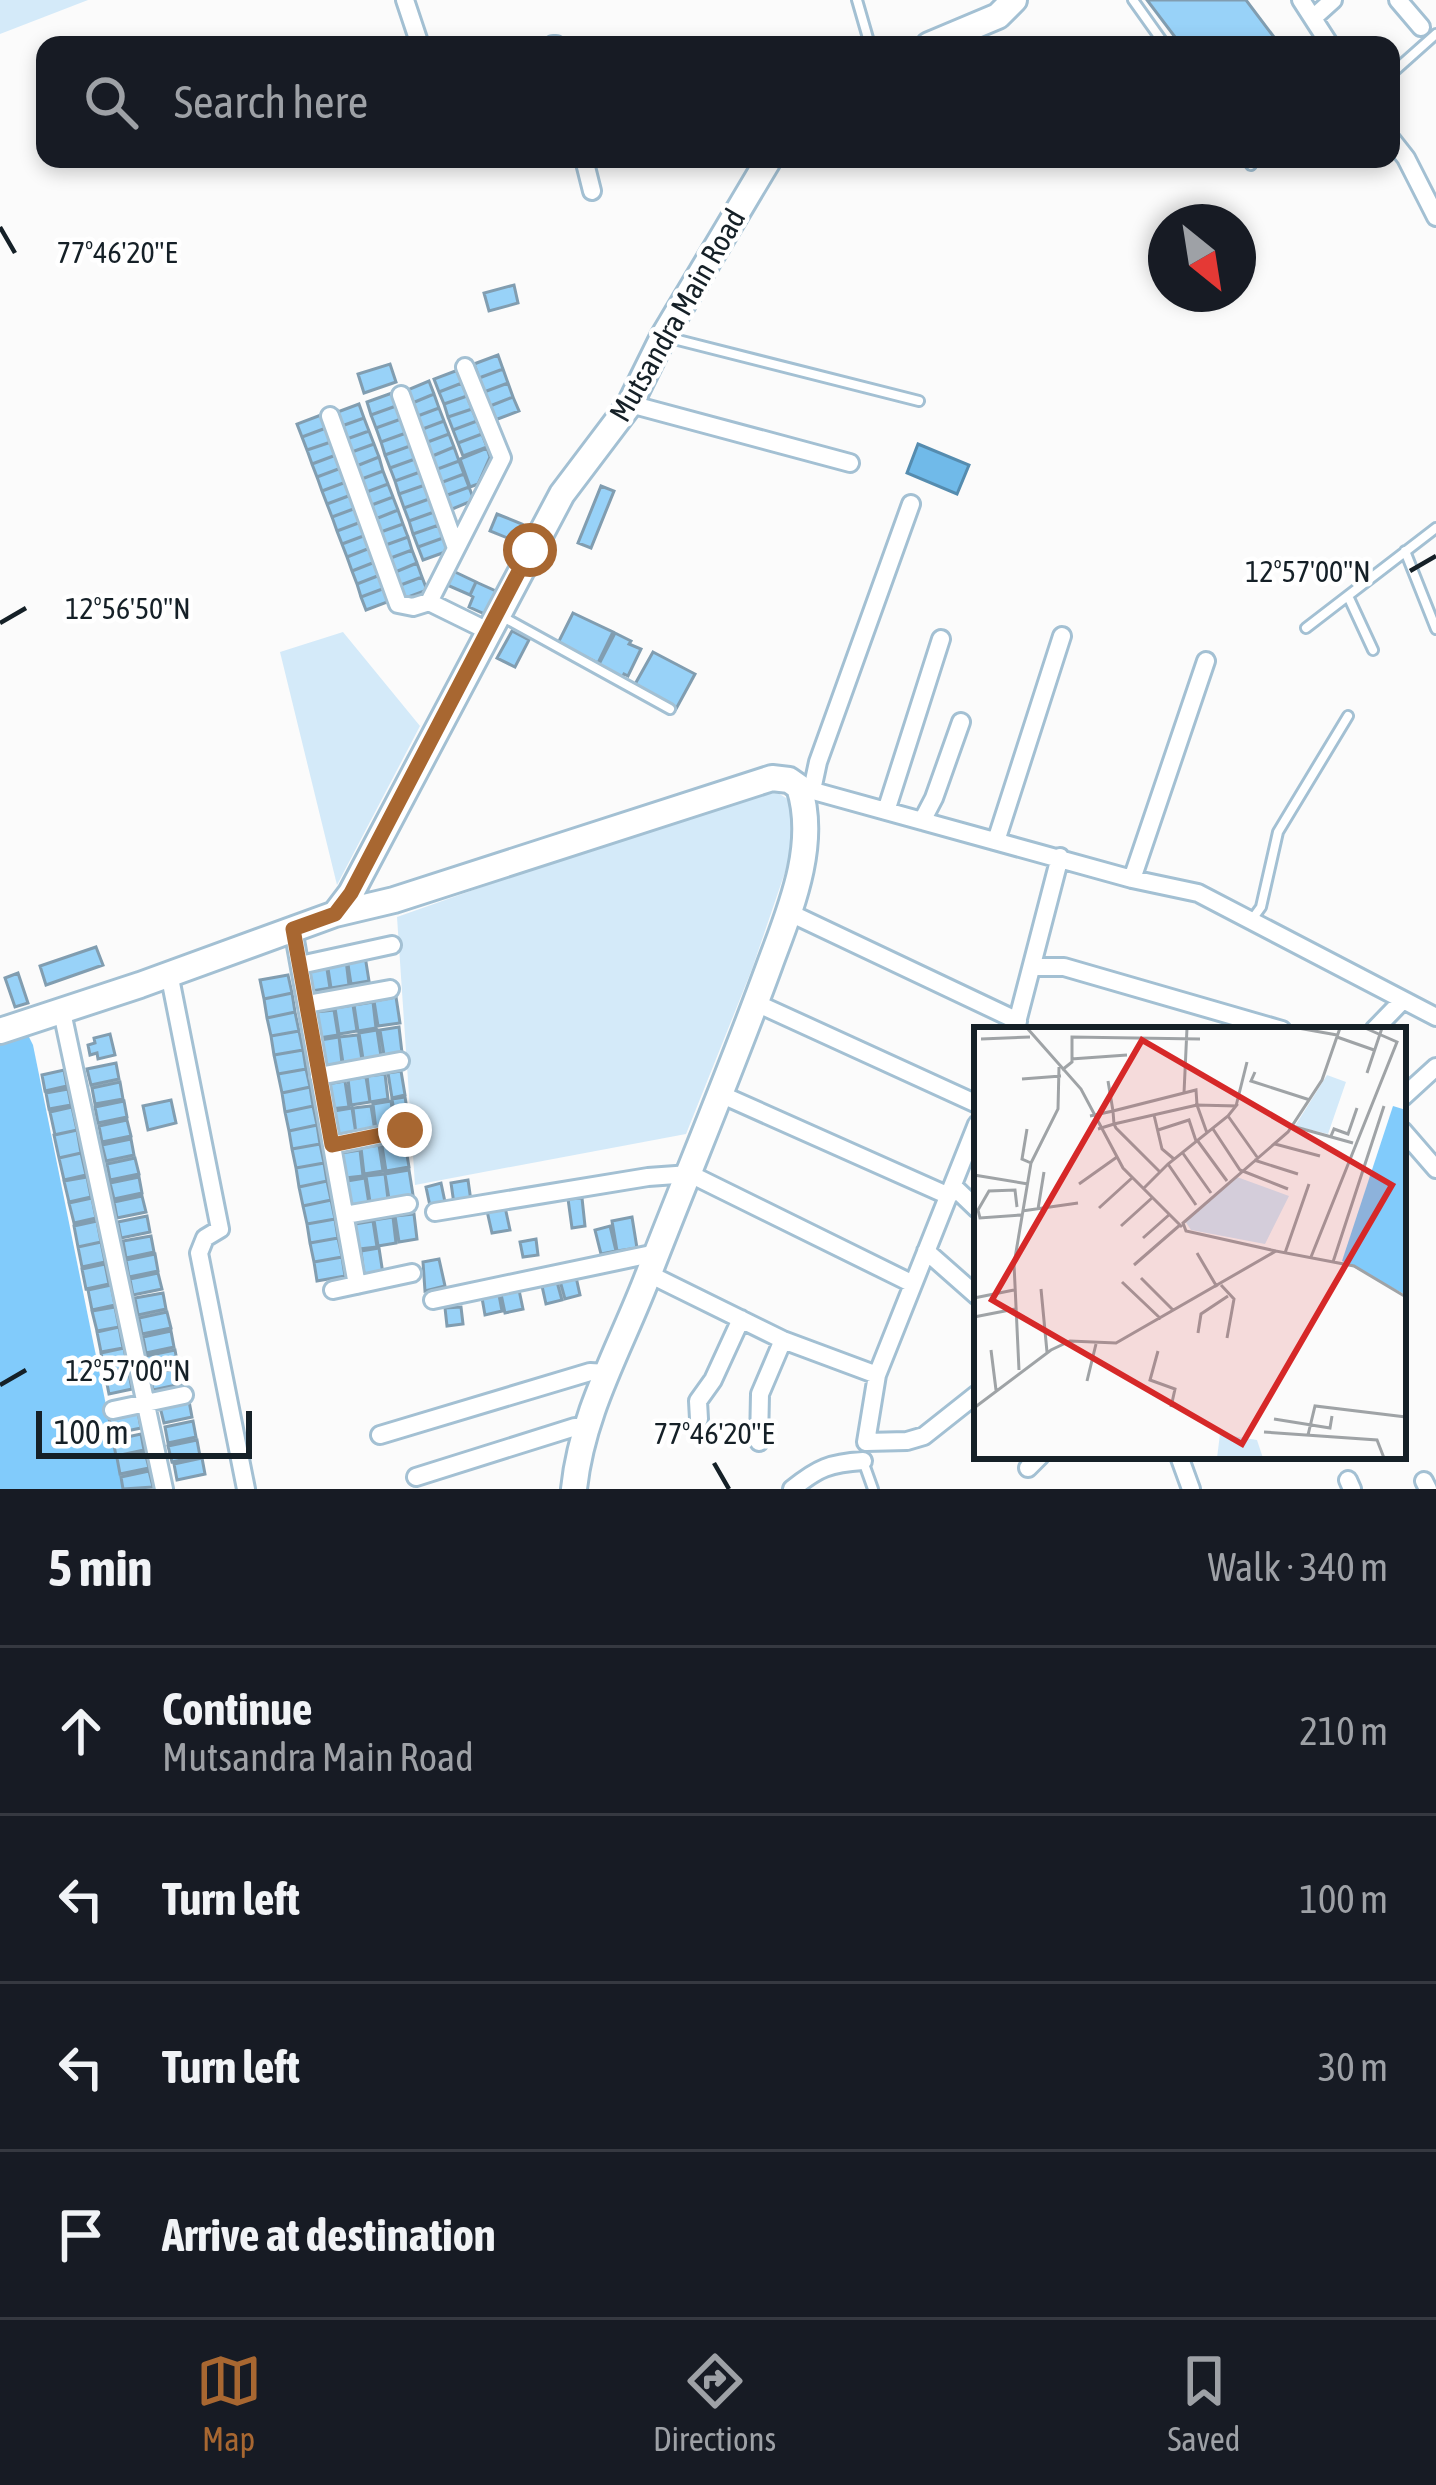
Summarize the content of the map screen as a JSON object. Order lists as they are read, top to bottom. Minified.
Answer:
{"streets":{"street":["Mutsandra Main Road"]},"scale_bar":"100 m","north":"bottom right","page":{"search":"Search here","scale":"100 m","heading":["5 min","Walk · 340 m"],"list":[["Continue","Mutsandra Main Road","210 m"],["Turn left","100 m"],["Turn left","30 m"],"Arrive at destination"],"nav":["Map","Directions","Saved"]},"coordinates":["77°46'20\"E","12°57'00\"N","12°56'50\"N"]}
